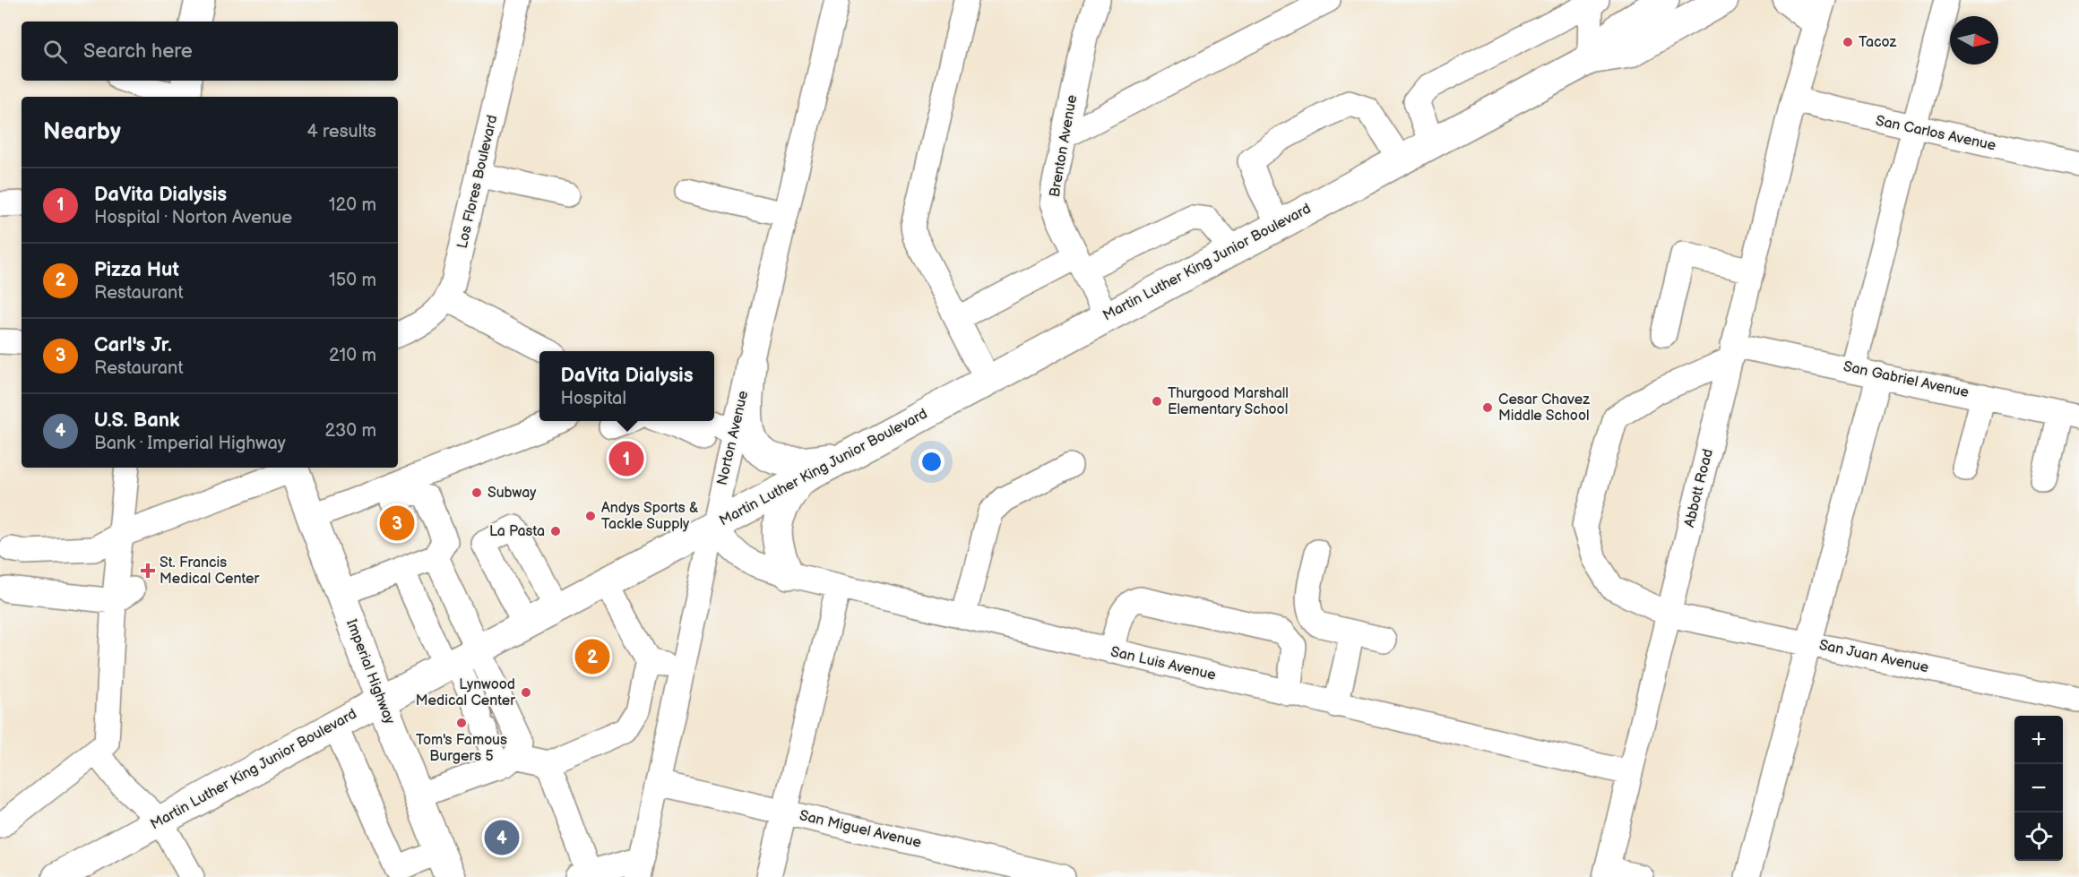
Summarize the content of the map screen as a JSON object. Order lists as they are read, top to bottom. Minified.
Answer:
{"streets":{"main road":["Martin Luther King Junior Boulevard","Imperial Highway"],"street":["San Carlos Avenue","Brenton Avenue","Los Flores Boulevard","San Gabriel Avenue","Norton Avenue","Abbott Road","San Juan Avenue","San Luis Avenue","San Miguel Avenue"]},"crossings":[["San Carlos Avenue","Abbott Road"],["Brenton Avenue","Martin Luther King Junior Boulevard"],["Martin Luther King Junior Boulevard","Norton Avenue"],["Martin Luther King Junior Boulevard","San Luis Avenue"],["Martin Luther King Junior Boulevard","Imperial Highway"],["San Gabriel Avenue","Abbott Road"],["San Gabriel Avenue","San Juan Avenue"],["Norton Avenue","San Luis Avenue"],["Norton Avenue","San Miguel Avenue"],["Abbott Road","San Juan Avenue"],["Abbott Road","San Luis Avenue"]],"places":{"other":["Tacoz","Thurgood Marshall Elementary School","Cesar Chavez Middle School","Subway","Andys Sports & Tackle Supply","La Pasta","Lynwood Medical Center","Tom's Famous Burgers 5"],"health":["St. Francis Medical Center"]},"north":"right","page":{"search":"Search here","heading":["Nearby","4 results"],"list":[{"mark":"1","name":"DaVita Dialysis","note":"Hospital · Norton Avenue","value":"120 m"},{"mark":"2","name":"Pizza Hut","note":"Restaurant","value":"150 m"},{"mark":"3","name":"Carl's Jr.","note":"Restaurant","value":"210 m"},{"mark":"4","name":"U.S. Bank","note":"Bank · Imperial Highway","value":"230 m"}],"popup":["DaVita Dialysis","Hospital"],"pins":["1","3","2","4"],"map_buttons":["+","−"]}}
